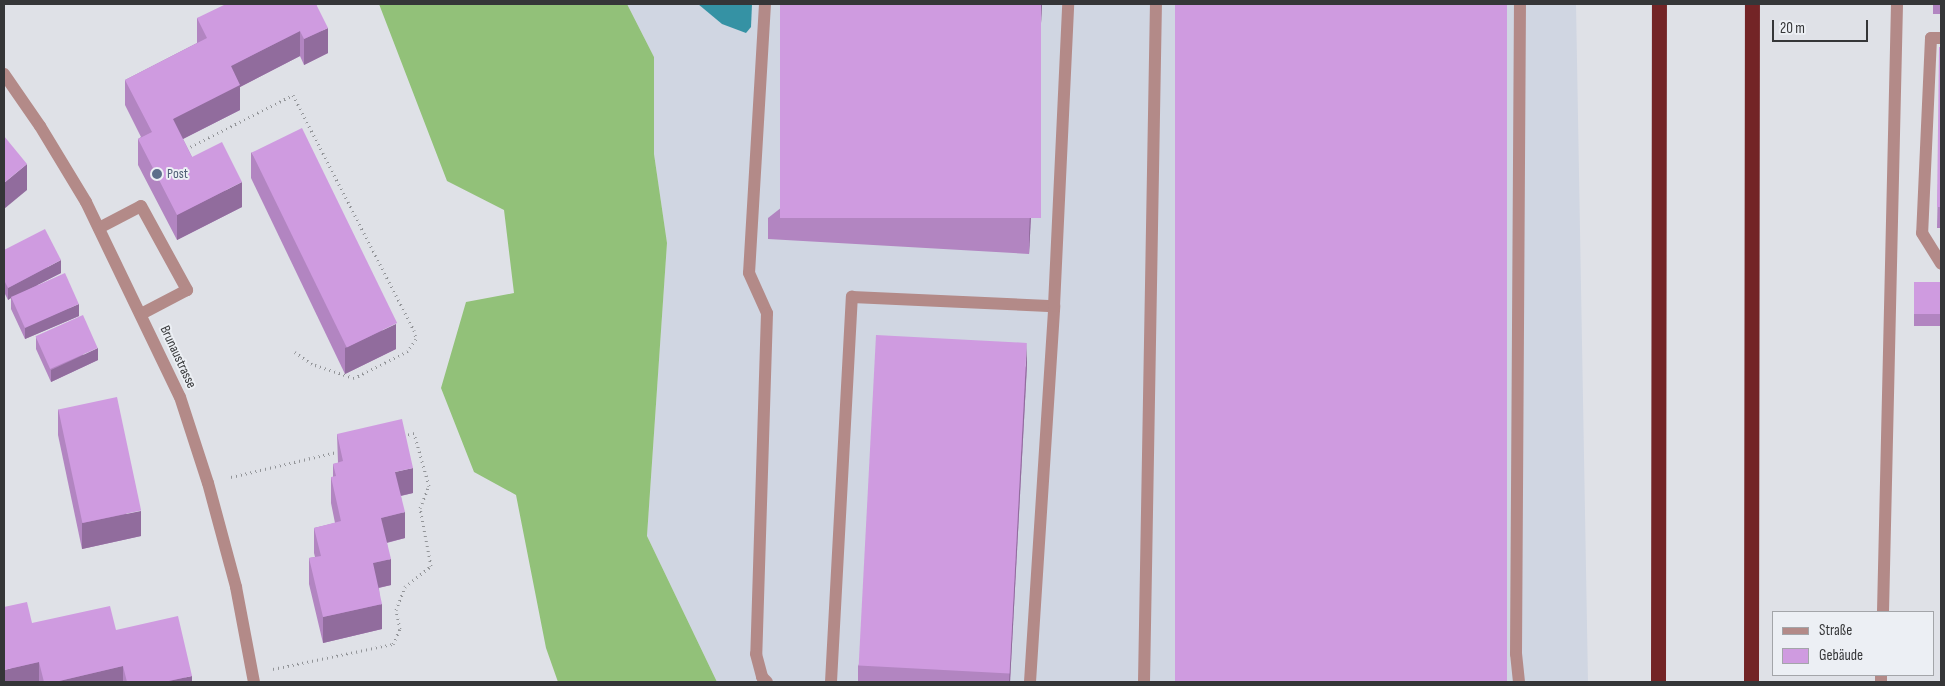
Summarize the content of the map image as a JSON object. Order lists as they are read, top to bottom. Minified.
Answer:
{"streets":{"street":["Brunaustrasse"]},"places":["Post"],"legend":["Straße","Gebäude"],"scale_bar":"20 m"}
